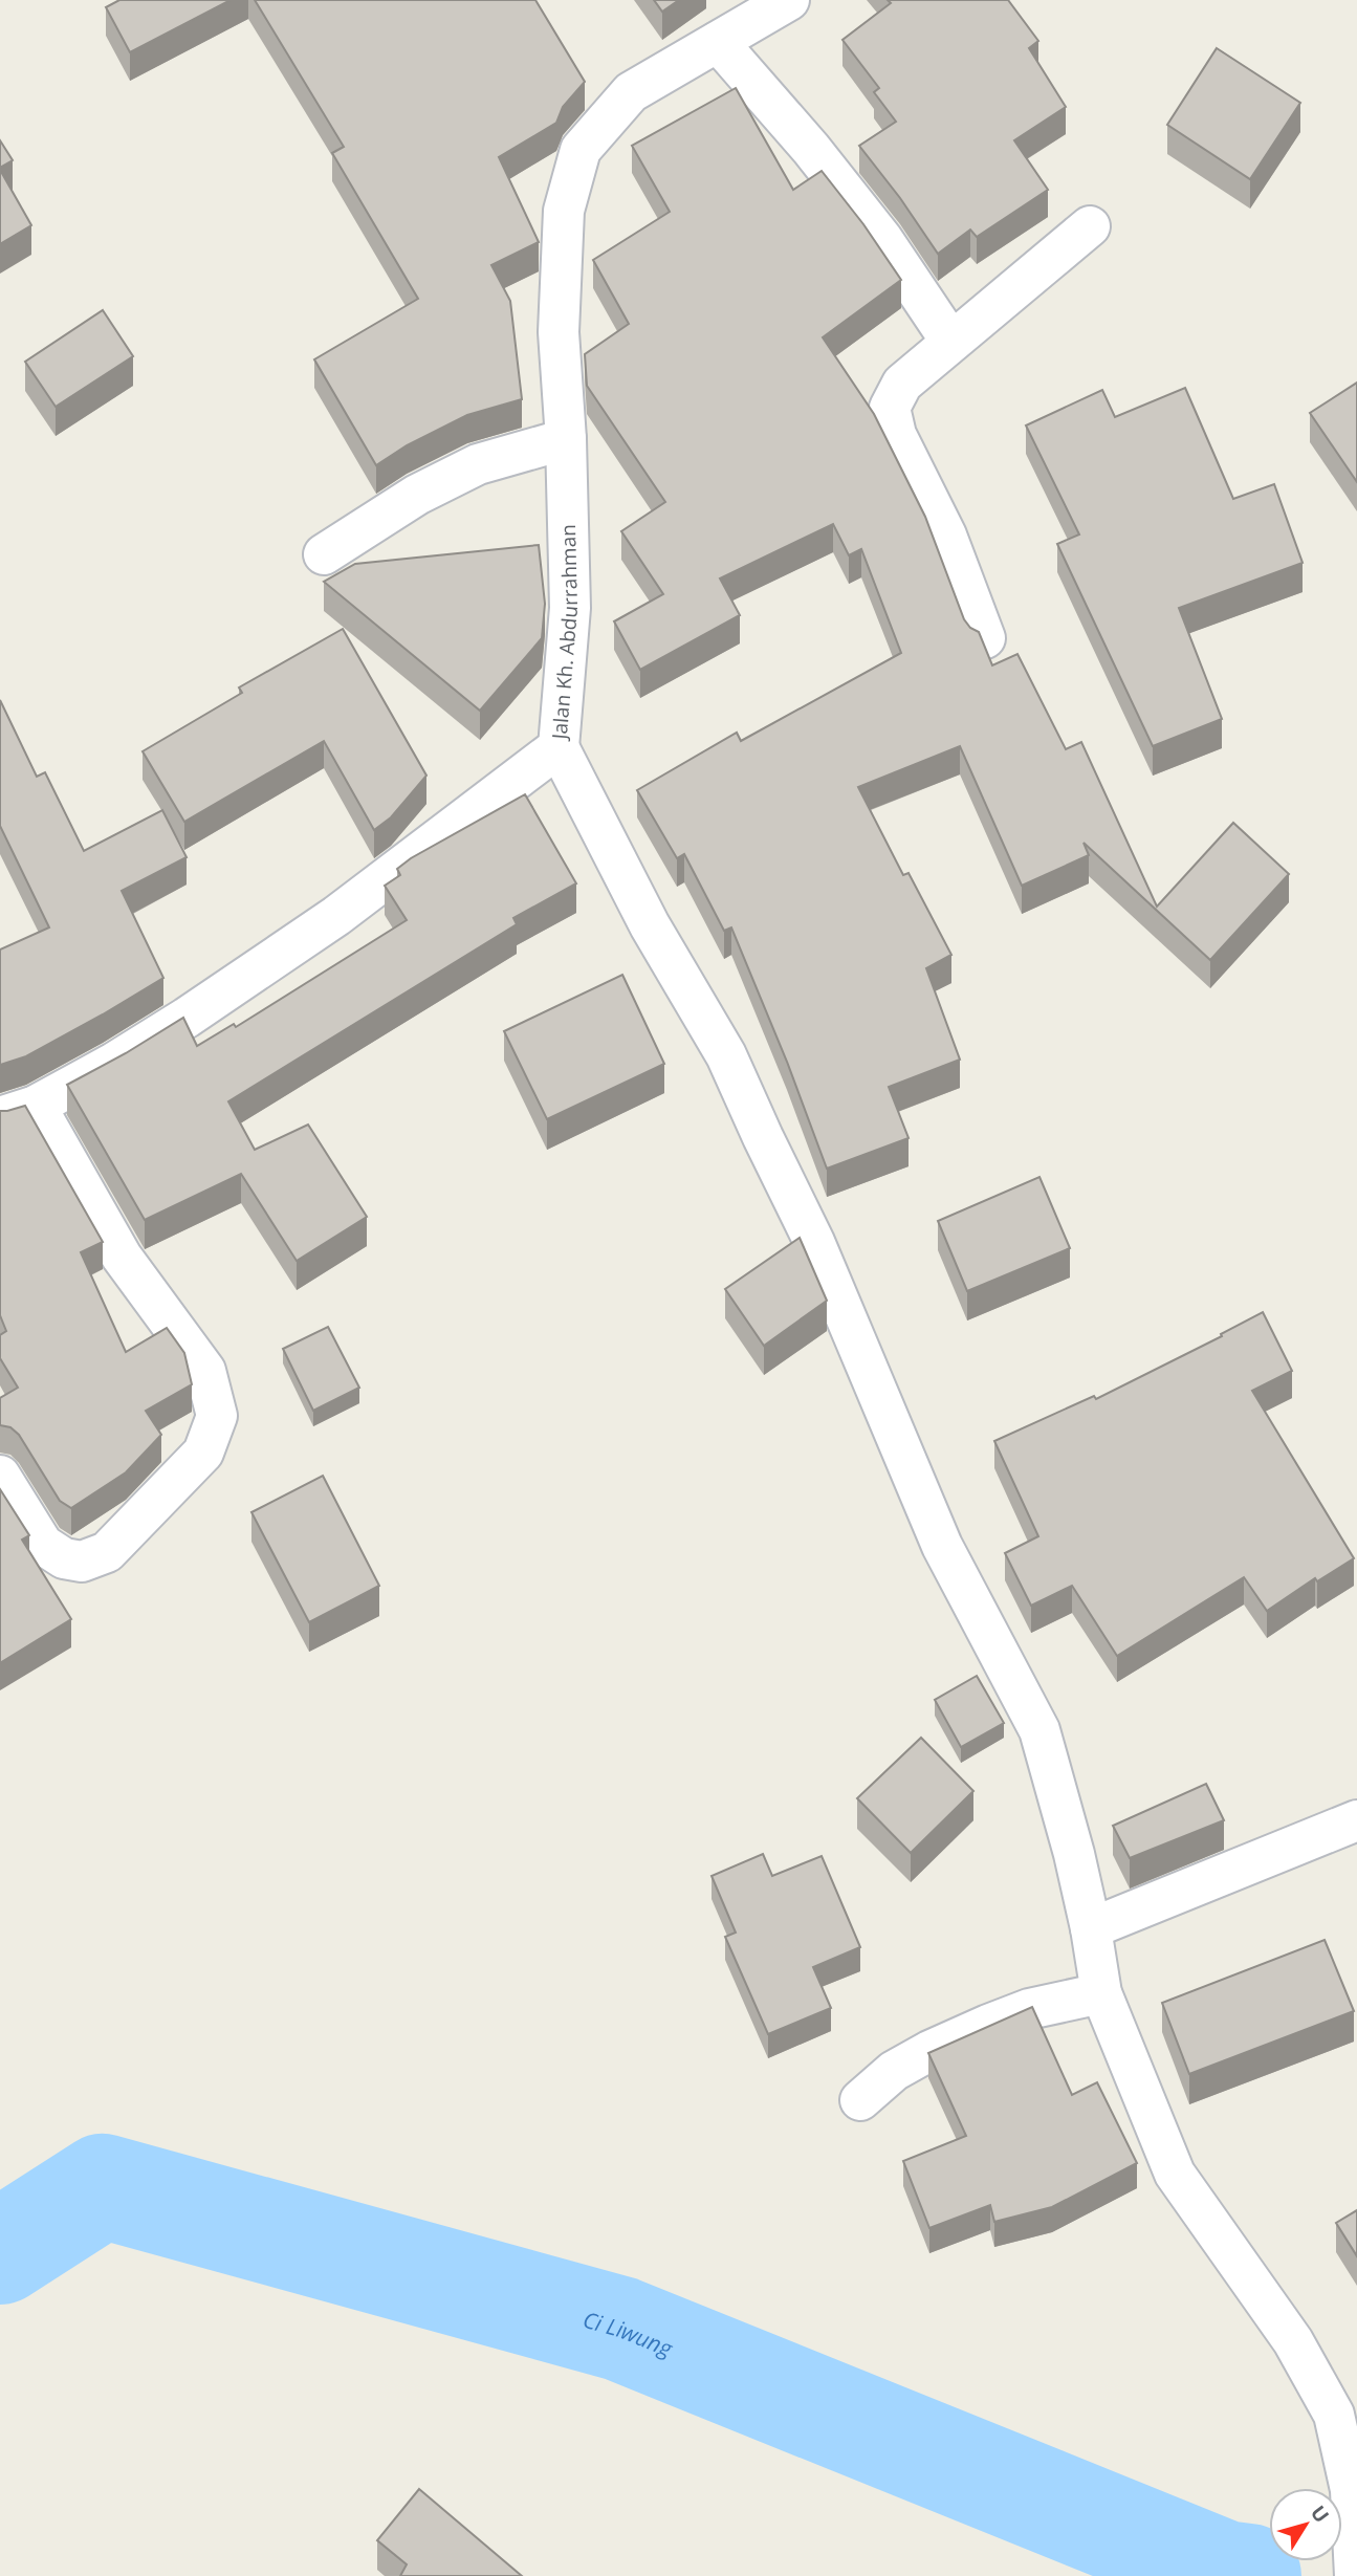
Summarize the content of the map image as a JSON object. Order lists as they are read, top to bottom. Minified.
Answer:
{"streets":{"street":["Jalan Kh. Abdurrahman"]},"water":["Ci Liwung"],"north":"top right"}
